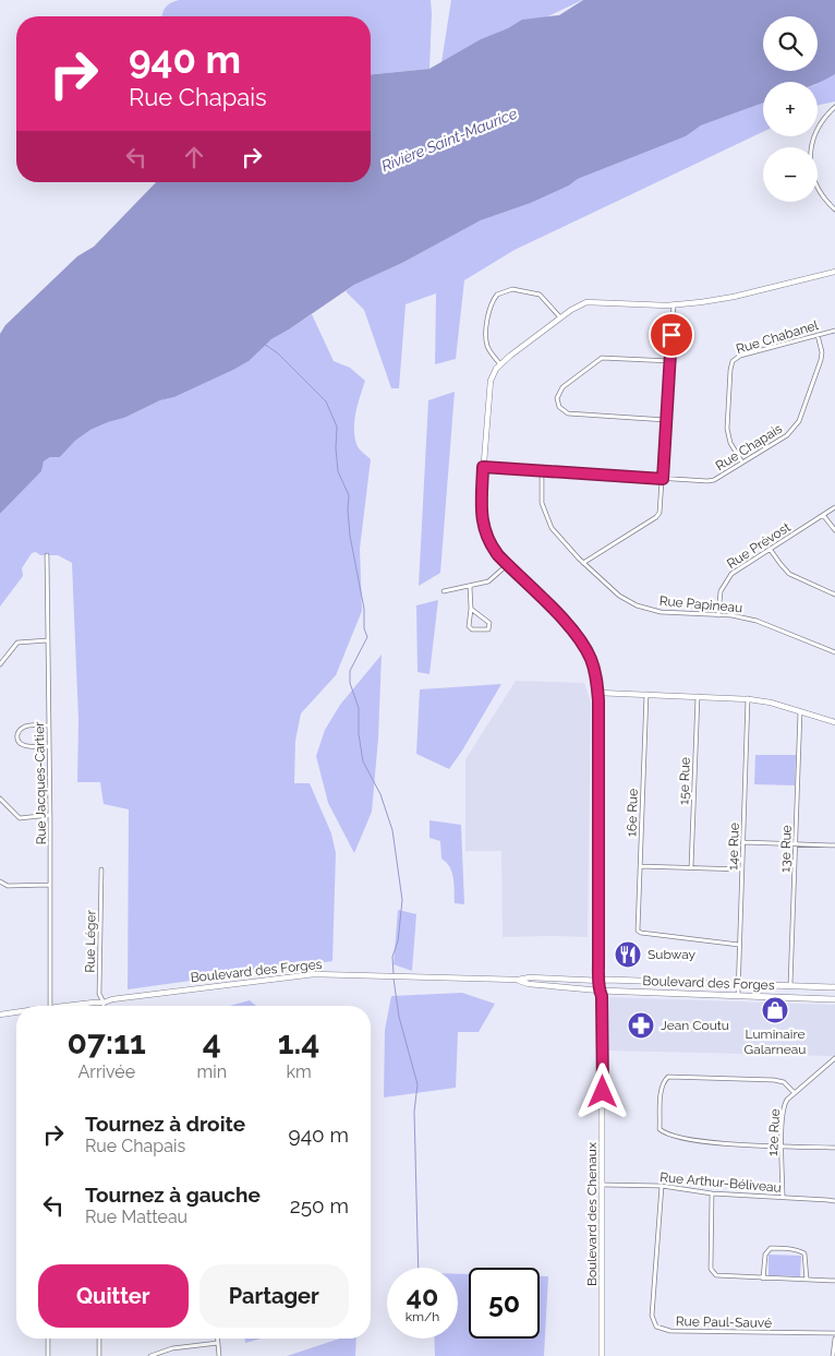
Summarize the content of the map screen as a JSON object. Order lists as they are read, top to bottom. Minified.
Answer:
{"streets":{"main road":["Boulevard des Forges","Boulevard des Chenaux"],"street":["Rue Chabanel","Rue Chapais","Rue Prévost","Rue Papineau","15e Rue","Rue Jacques-Cartier","16e Rue","14e Rue","13e Rue","Rue Léger","12e Rue","Rue Arthur-Béliveau","Rue Paul-Sauvé"]},"crossings":[["Rue Chabanel","Rue Chapais"],["Rue Chapais","Rue Papineau"],["Rue Chapais","Boulevard des Chenaux"],["Rue Prévost","Rue Papineau"],["16e Rue","14e Rue"],["14e Rue","Boulevard des Forges"],["13e Rue","Boulevard des Forges"],["Rue Léger","Boulevard des Forges"],["Boulevard des Forges","Boulevard des Chenaux"],["12e Rue","Rue Arthur-Béliveau"],["Rue Arthur-Béliveau","Boulevard des Chenaux"],["Rue Arthur-Béliveau","Rue Paul-Sauvé"]],"water":["Rivière Saint-Maurice"],"places":{"restaurant":["Subway"],"shop":["Luminaire Galarneau"],"pharmacy":["Jean Coutu"]},"page":{"map_buttons":["+","−"],"turn":["940 m","Rue Chapais"],"eta":["07:11","Arrivée","4","min","1.4","km"],"list":[{"name":"Tournez à droite","note":"Rue Chapais","value":"940 m"},{"name":"Tournez à gauche","note":"Rue Matteau","value":"250 m"}],"buttons":["Quitter","Partager"],"speed":"40 km/h","limit":"50"}}
